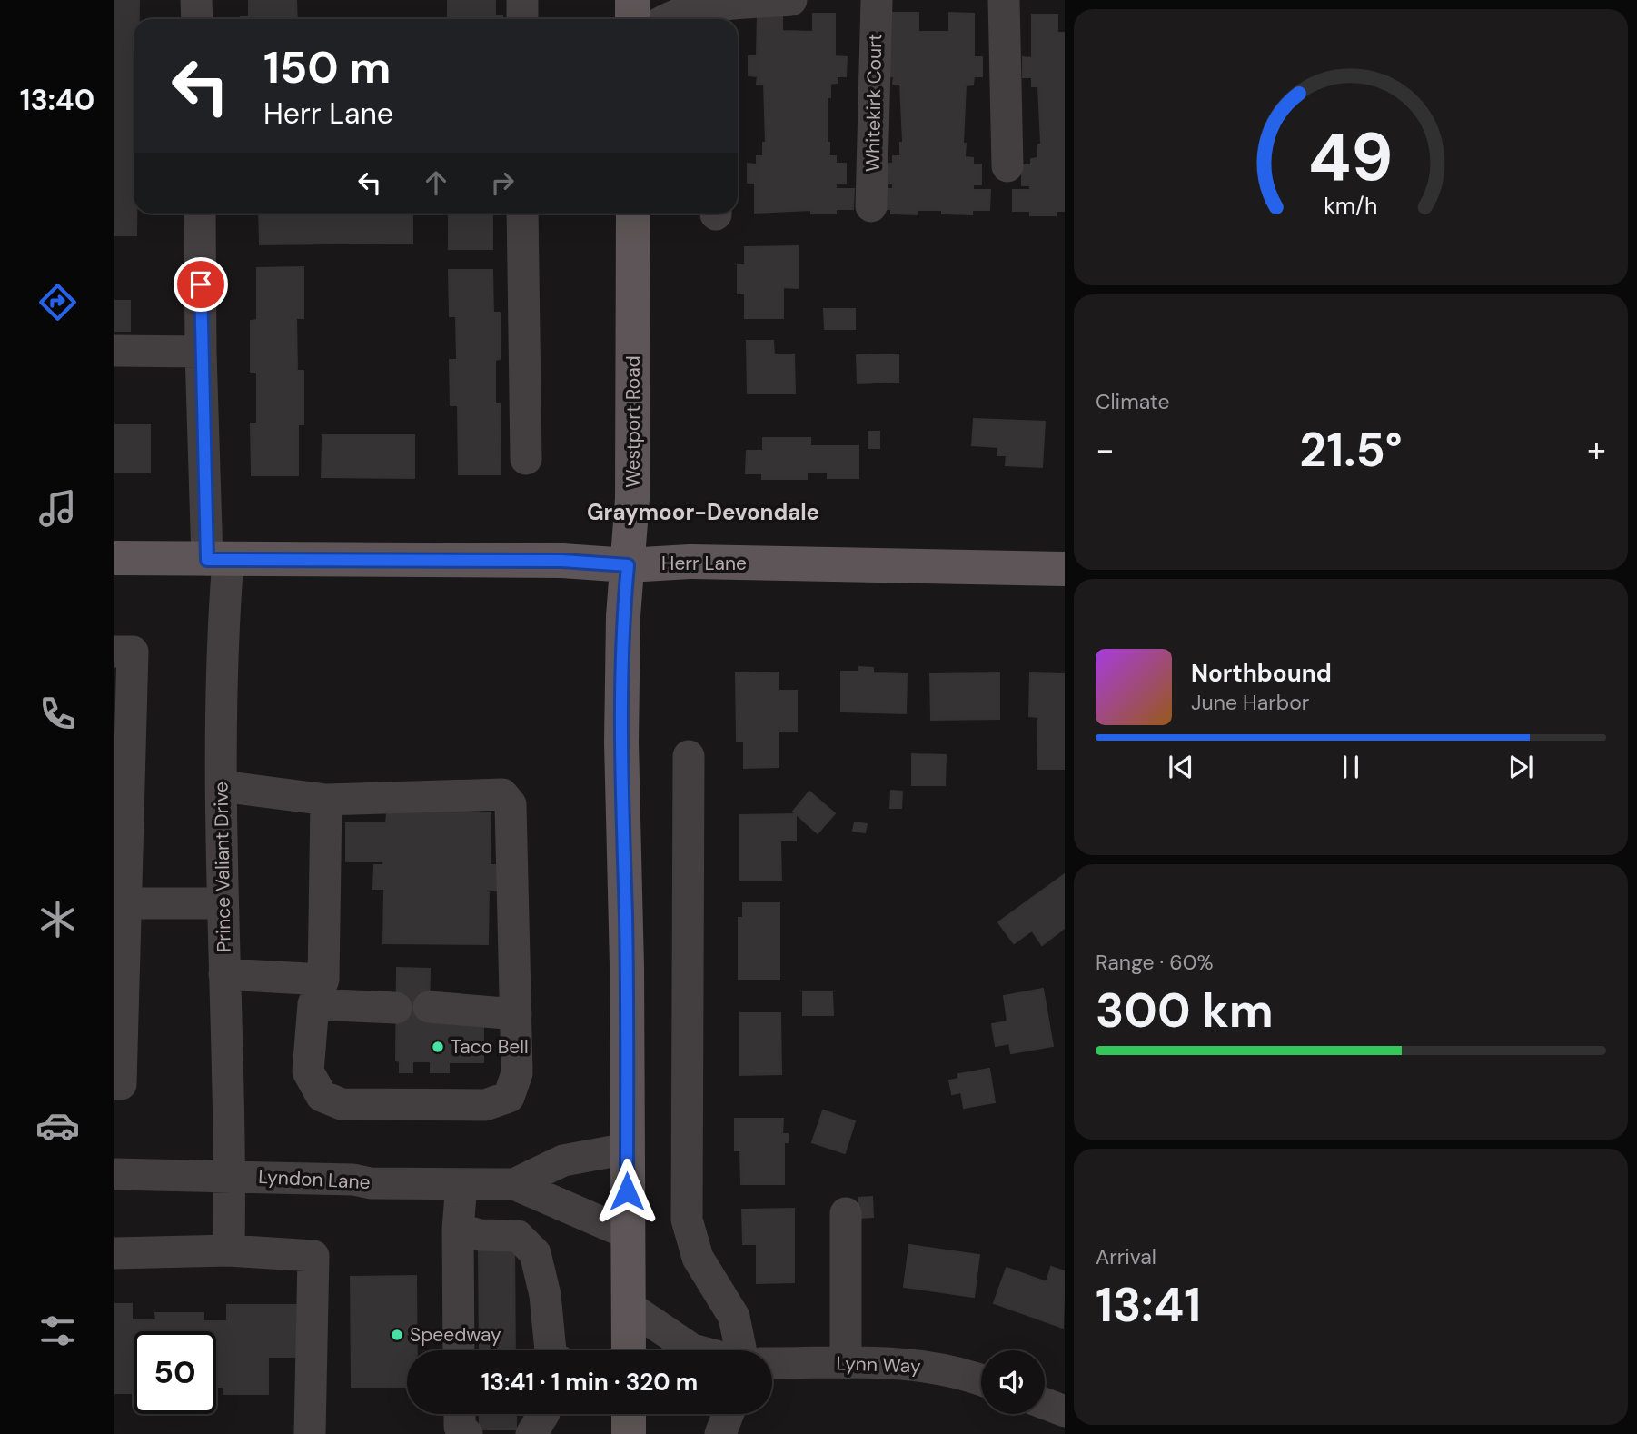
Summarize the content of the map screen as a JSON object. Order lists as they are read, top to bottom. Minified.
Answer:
{"streets":{"main road":["Westport Road","Herr Lane"],"street":["Whitekirk Court","Prince Valiant Drive","Lyndon Lane","Lynn Way"]},"crossings":[["Westport Road","Herr Lane"],["Westport Road","Lyndon Lane"],["Herr Lane","Prince Valiant Drive"],["Prince Valiant Drive","Lyndon Lane"]],"districts":["Graymoor-Devondale"],"places":["Taco Bell","Speedway"],"page":{"tabs":"13:40","turn":["150 m","Herr Lane"],"tile":["Climate",["Range · 60%","300 km"],["Arrival","13:41"]],"heat":["−","21.5°","+"],"song":["Northbound","June Harbor"],"limit":"50","trip":"13:41 · 1 min · 320 m","gauge":["49","km/h"]}}
